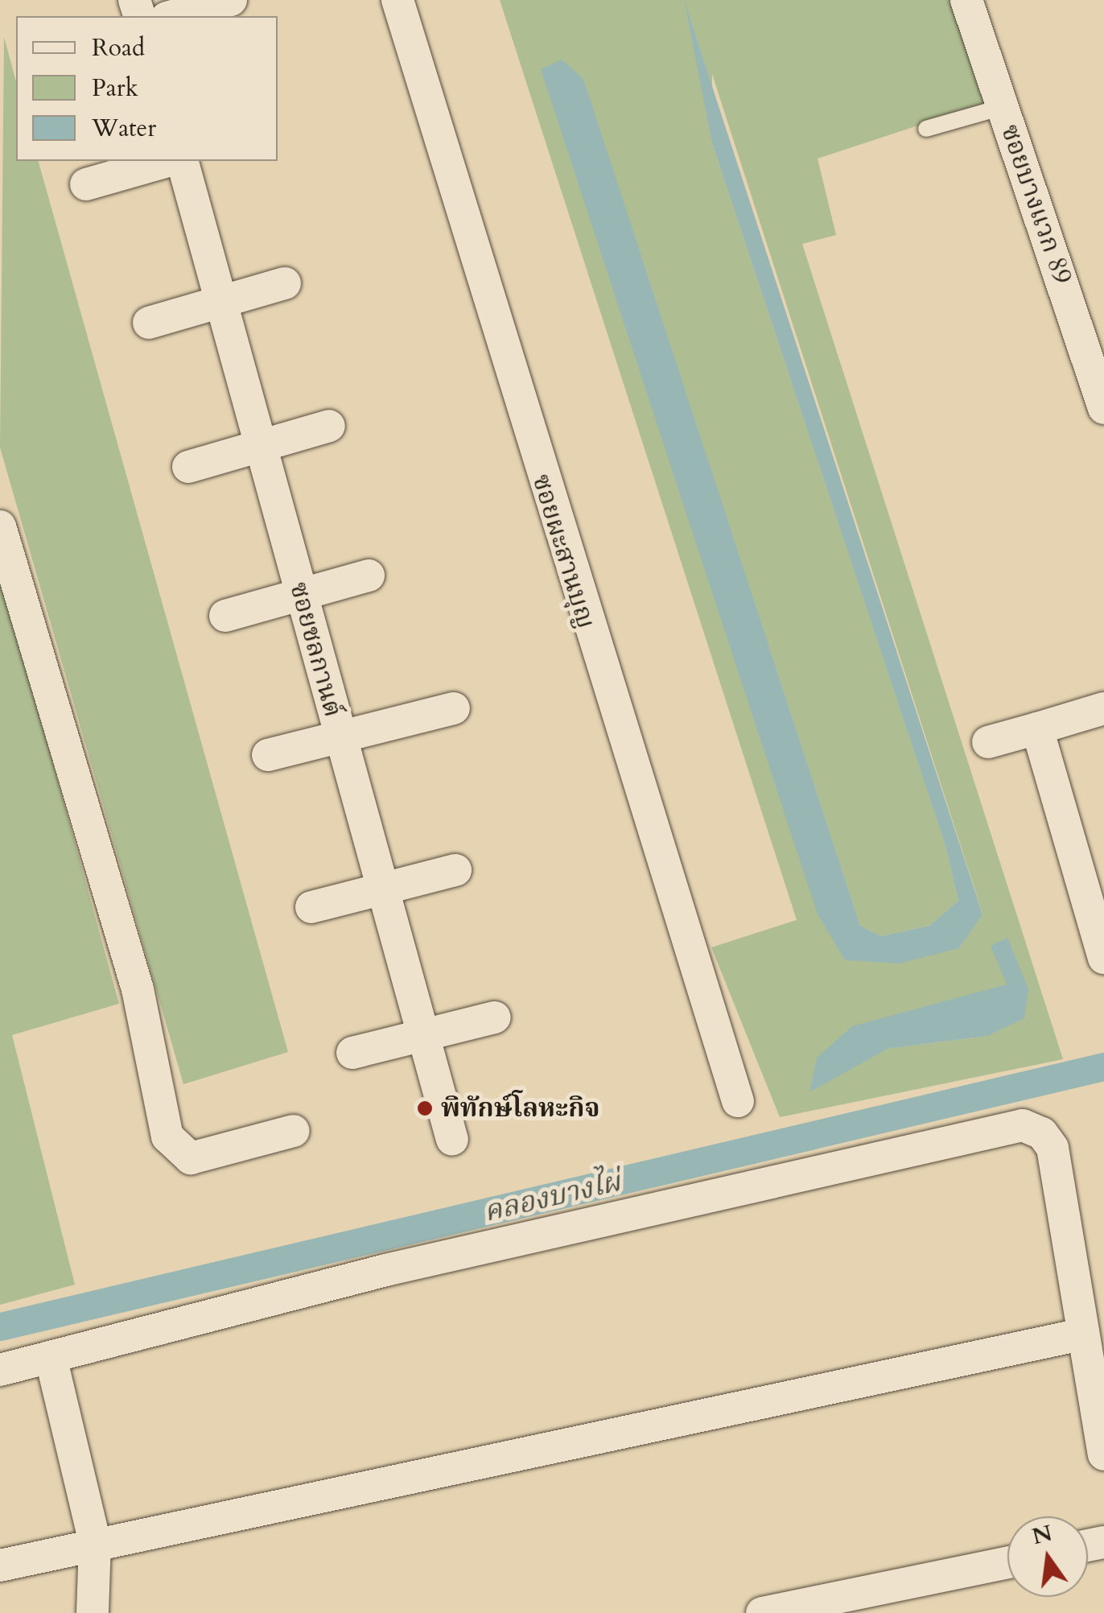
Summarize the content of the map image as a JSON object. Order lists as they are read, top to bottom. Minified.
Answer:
{"streets":{"street":["ซอยบางแวก 89","ซอยผะสานบุญ","ซอยชลกานต์"]},"water":["คลองบางไผ่"],"places":["พิทักษ์โลหะกิจ"],"legend":["Road","Park","Water"],"north":"top"}
